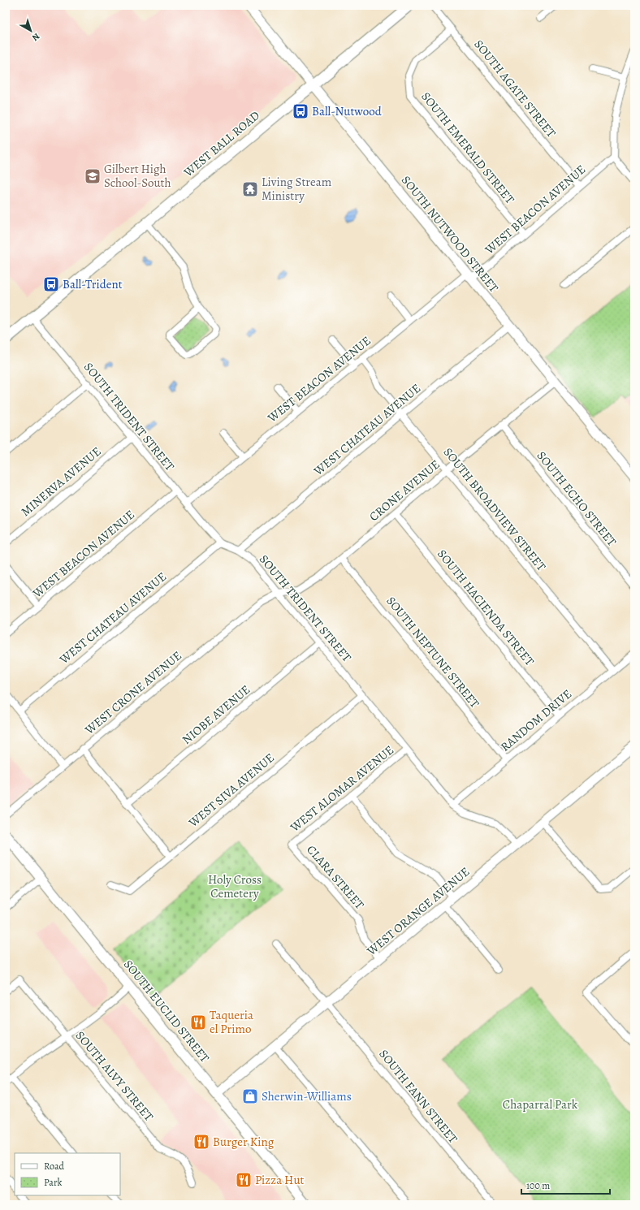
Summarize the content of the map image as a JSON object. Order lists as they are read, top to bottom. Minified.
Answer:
{"streets":{"main road":["WEST BALL ROAD","SOUTH EUCLID STREET"],"street":["SOUTH AGATE STREET","SOUTH EMERALD STREET","WEST BEACON AVENUE","SOUTH NUTWOOD STREET","SOUTH TRIDENT STREET","WEST CHATEAU AVENUE","MINERVA AVENUE","CRONE AVENUE","SOUTH ECHO STREET","SOUTH BROADVIEW STREET","SOUTH HACIENDA STREET","SOUTH NEPTUNE STREET","WEST CRONE AVENUE","NIOBE AVENUE","RANDOM DRIVE","WEST ALOMAR AVENUE","WEST SIVA AVENUE","CLARA STREET","WEST ORANGE AVENUE","SOUTH ALVY STREET","SOUTH FANN STREET"]},"crossings":[["SOUTH AGATE STREET","SOUTH EMERALD STREET"],["SOUTH AGATE STREET","WEST BEACON AVENUE"],["WEST BALL ROAD","SOUTH NUTWOOD STREET"],["WEST BALL ROAD","SOUTH TRIDENT STREET"],["SOUTH EMERALD STREET","WEST BEACON AVENUE"],["WEST BEACON AVENUE","SOUTH NUTWOOD STREET"],["WEST BEACON AVENUE","SOUTH TRIDENT STREET"],["WEST BEACON AVENUE","SOUTH BROADVIEW STREET"],["SOUTH NUTWOOD STREET","WEST CHATEAU AVENUE"],["SOUTH NUTWOOD STREET","CRONE AVENUE"],["SOUTH TRIDENT STREET","WEST CHATEAU AVENUE"],["SOUTH TRIDENT STREET","MINERVA AVENUE"],["SOUTH TRIDENT STREET","CRONE AVENUE"],["SOUTH TRIDENT STREET","WEST CRONE AVENUE"],["SOUTH TRIDENT STREET","NIOBE AVENUE"],["SOUTH TRIDENT STREET","RANDOM DRIVE"],["SOUTH TRIDENT STREET","WEST ALOMAR AVENUE"],["SOUTH TRIDENT STREET","WEST SIVA AVENUE"],["SOUTH TRIDENT STREET","WEST ORANGE AVENUE"],["WEST CHATEAU AVENUE","SOUTH BROADVIEW STREET"],["CRONE AVENUE","SOUTH ECHO STREET"],["CRONE AVENUE","SOUTH BROADVIEW STREET"],["CRONE AVENUE","SOUTH HACIENDA STREET"],["CRONE AVENUE","SOUTH NEPTUNE STREET"],["CRONE AVENUE","WEST CRONE AVENUE"],["SOUTH BROADVIEW STREET","RANDOM DRIVE"],["SOUTH HACIENDA STREET","RANDOM DRIVE"],["SOUTH NEPTUNE STREET","RANDOM DRIVE"],["WEST ALOMAR AVENUE","CLARA STREET"],["CLARA STREET","WEST ORANGE AVENUE"],["WEST ORANGE AVENUE","SOUTH EUCLID STREET"],["WEST ORANGE AVENUE","SOUTH FANN STREET"]],"parks":["Holy Cross Cemetery","Chaparral Park"],"places":{"bus stop":["Ball-Nutwood","Ball-Trident"],"school or university":["Gilbert High School-South"],"temple":["Living Stream Ministry"],"restaurant":["Taqueria el Primo","Burger King","Pizza Hut"],"shop":["Sherwin-Williams"]},"legend":["Road","Park"],"scale_bar":"100 m","north":"bottom right"}
